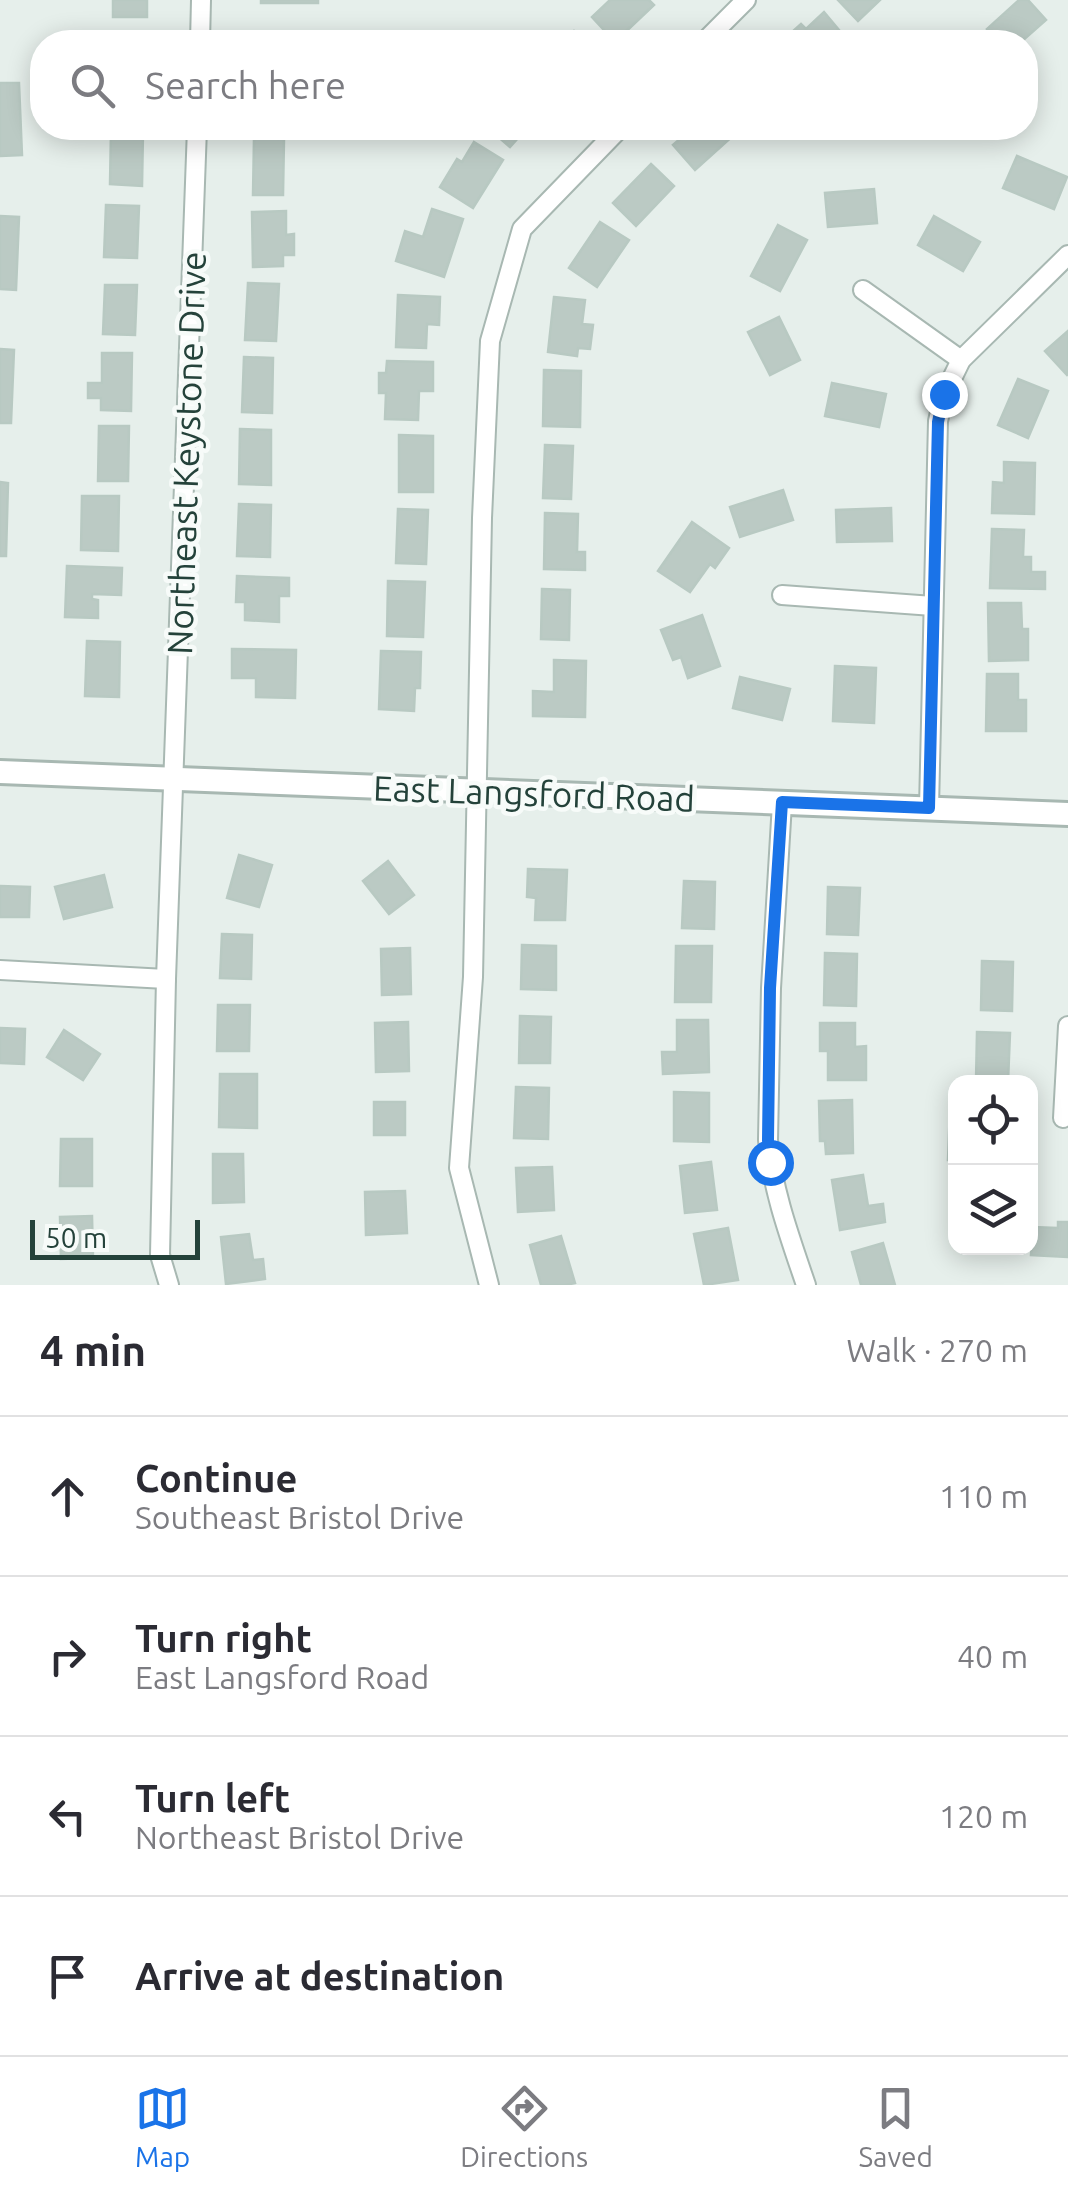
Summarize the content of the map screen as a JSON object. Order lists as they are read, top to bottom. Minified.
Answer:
{"streets":{"street":["Northeast Keystone Drive","East Langsford Road"]},"crossings":[["Northeast Keystone Drive","East Langsford Road"]],"scale_bar":"50 m","page":{"search":"Search here","scale":"50 m","heading":["4 min","Walk · 270 m"],"list":[["Continue","Southeast Bristol Drive","110 m"],["Turn right","East Langsford Road","40 m"],["Turn left","Northeast Bristol Drive","120 m"],"Arrive at destination"],"nav":["Map","Directions","Saved"]}}
